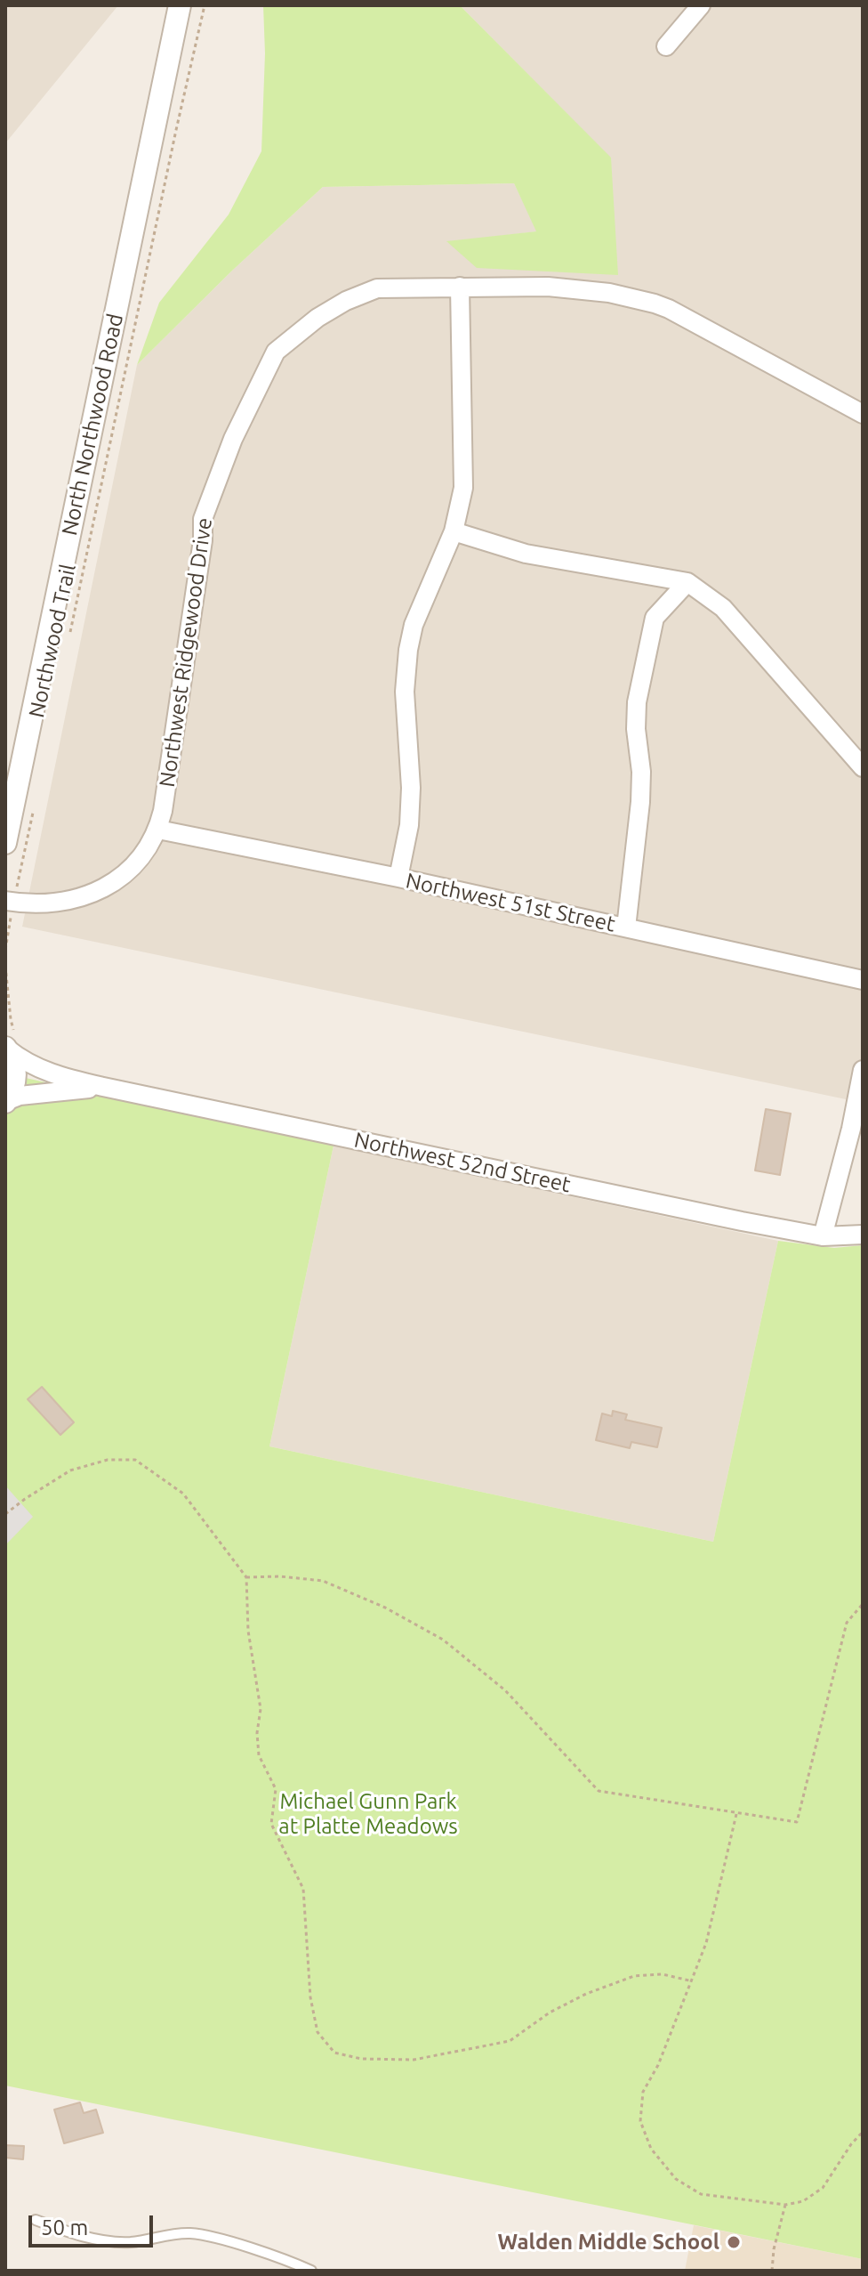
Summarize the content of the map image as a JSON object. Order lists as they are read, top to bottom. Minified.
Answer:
{"streets":{"street":["North Northwood Road","Northwest Ridgewood Drive","Northwest 51st Street","Northwest 52nd Street"],"path":["Northwood Trail"]},"crossings":[["Northwest Ridgewood Drive","Northwest 51st Street"]],"parks":["Michael Gunn Park at Platte Meadows"],"places":["Walden Middle School"],"scale_bar":"50 m"}
